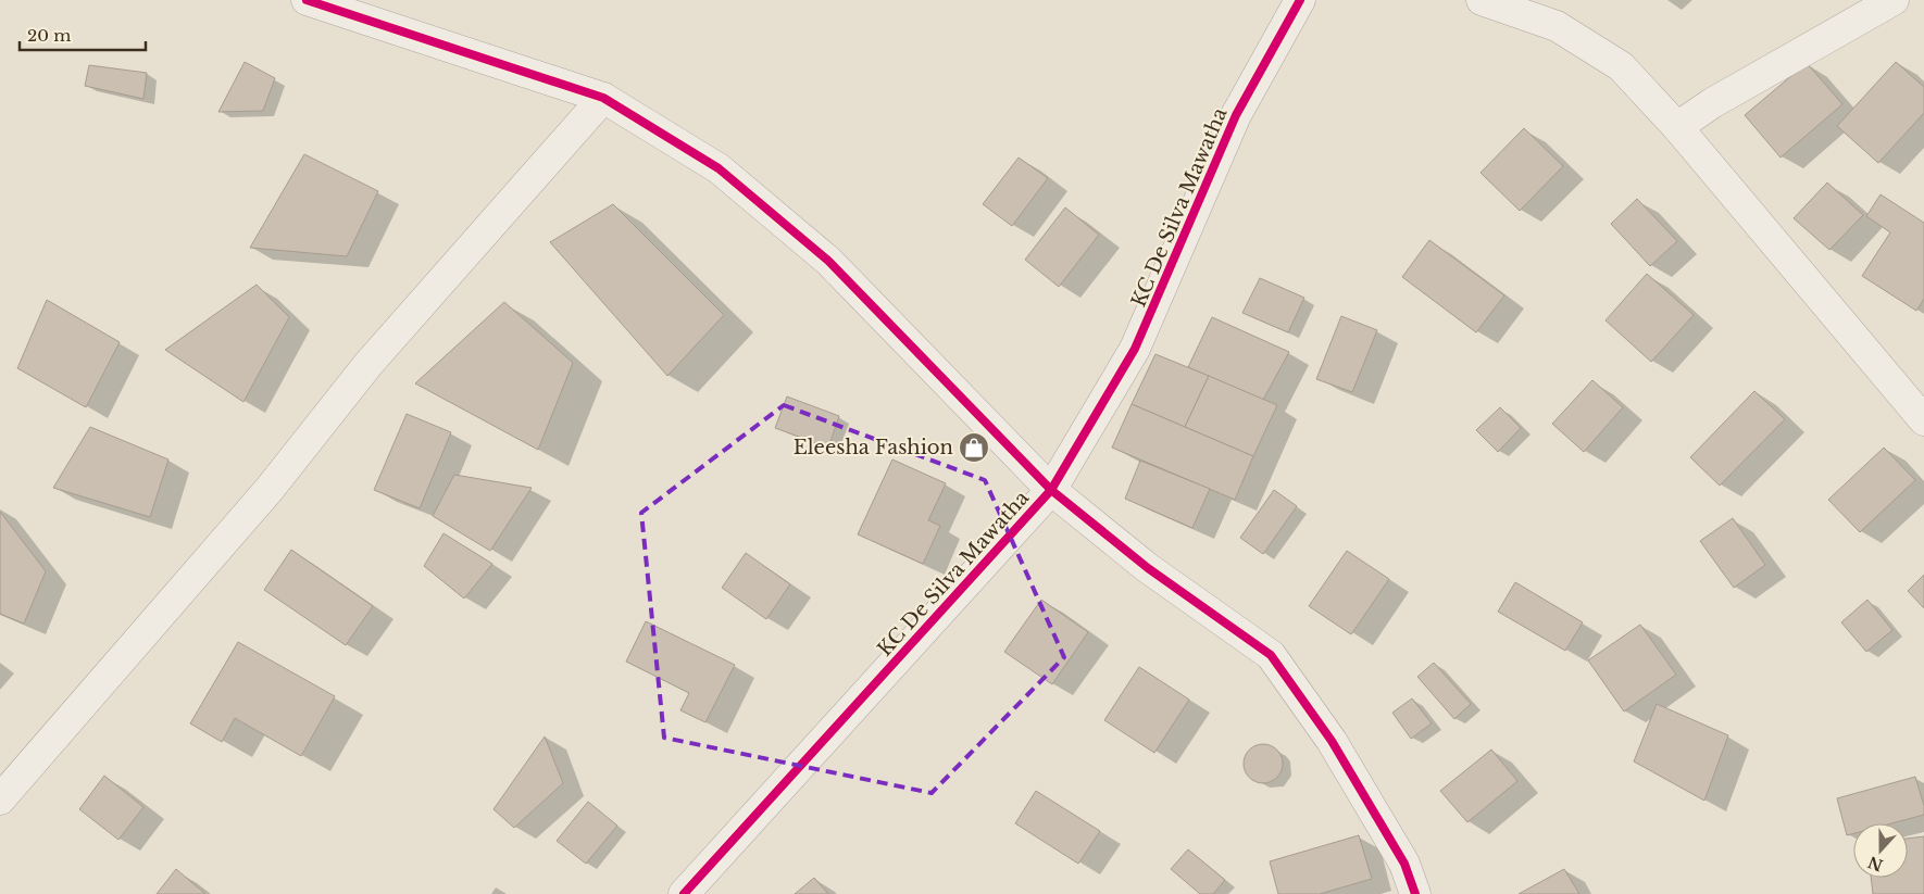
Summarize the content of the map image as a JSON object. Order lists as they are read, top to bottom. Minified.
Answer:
{"streets":{"street":["KC De Silva Mawatha"]},"places":{"shop":["Eleesha Fashion"]},"scale_bar":"20 m","north":"bottom"}
